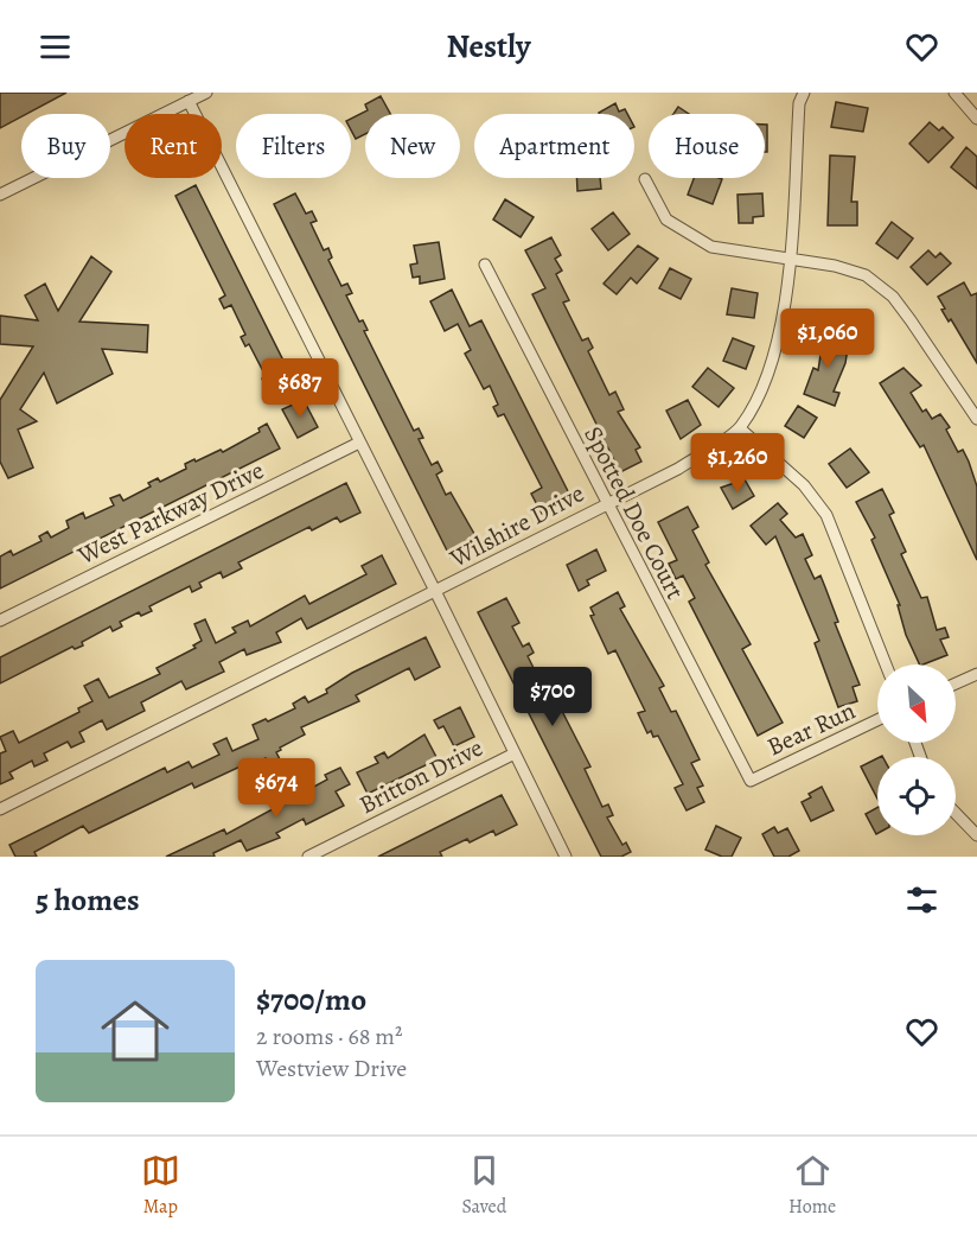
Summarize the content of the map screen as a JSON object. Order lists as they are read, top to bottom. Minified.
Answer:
{"streets":{"street":["West Parkway Drive","Spotted Doe Court","Wilshire Drive","Bear Run","Britton Drive"]},"crossings":[["Spotted Doe Court","Wilshire Drive"],["Spotted Doe Court","Bear Run"]],"north":"bottom right","page":{"header":"Nestly","chip":["Buy","Rent","Filters","New","Apartment","House"],"price":["$1,060","$687","$1,260","$700","$674"],"heading":"5 homes","list":[{"name":"$700/mo","note":"2 rooms · 68 m² · Westview Drive"}],"tabs":["Map","Saved","Home"]}}
